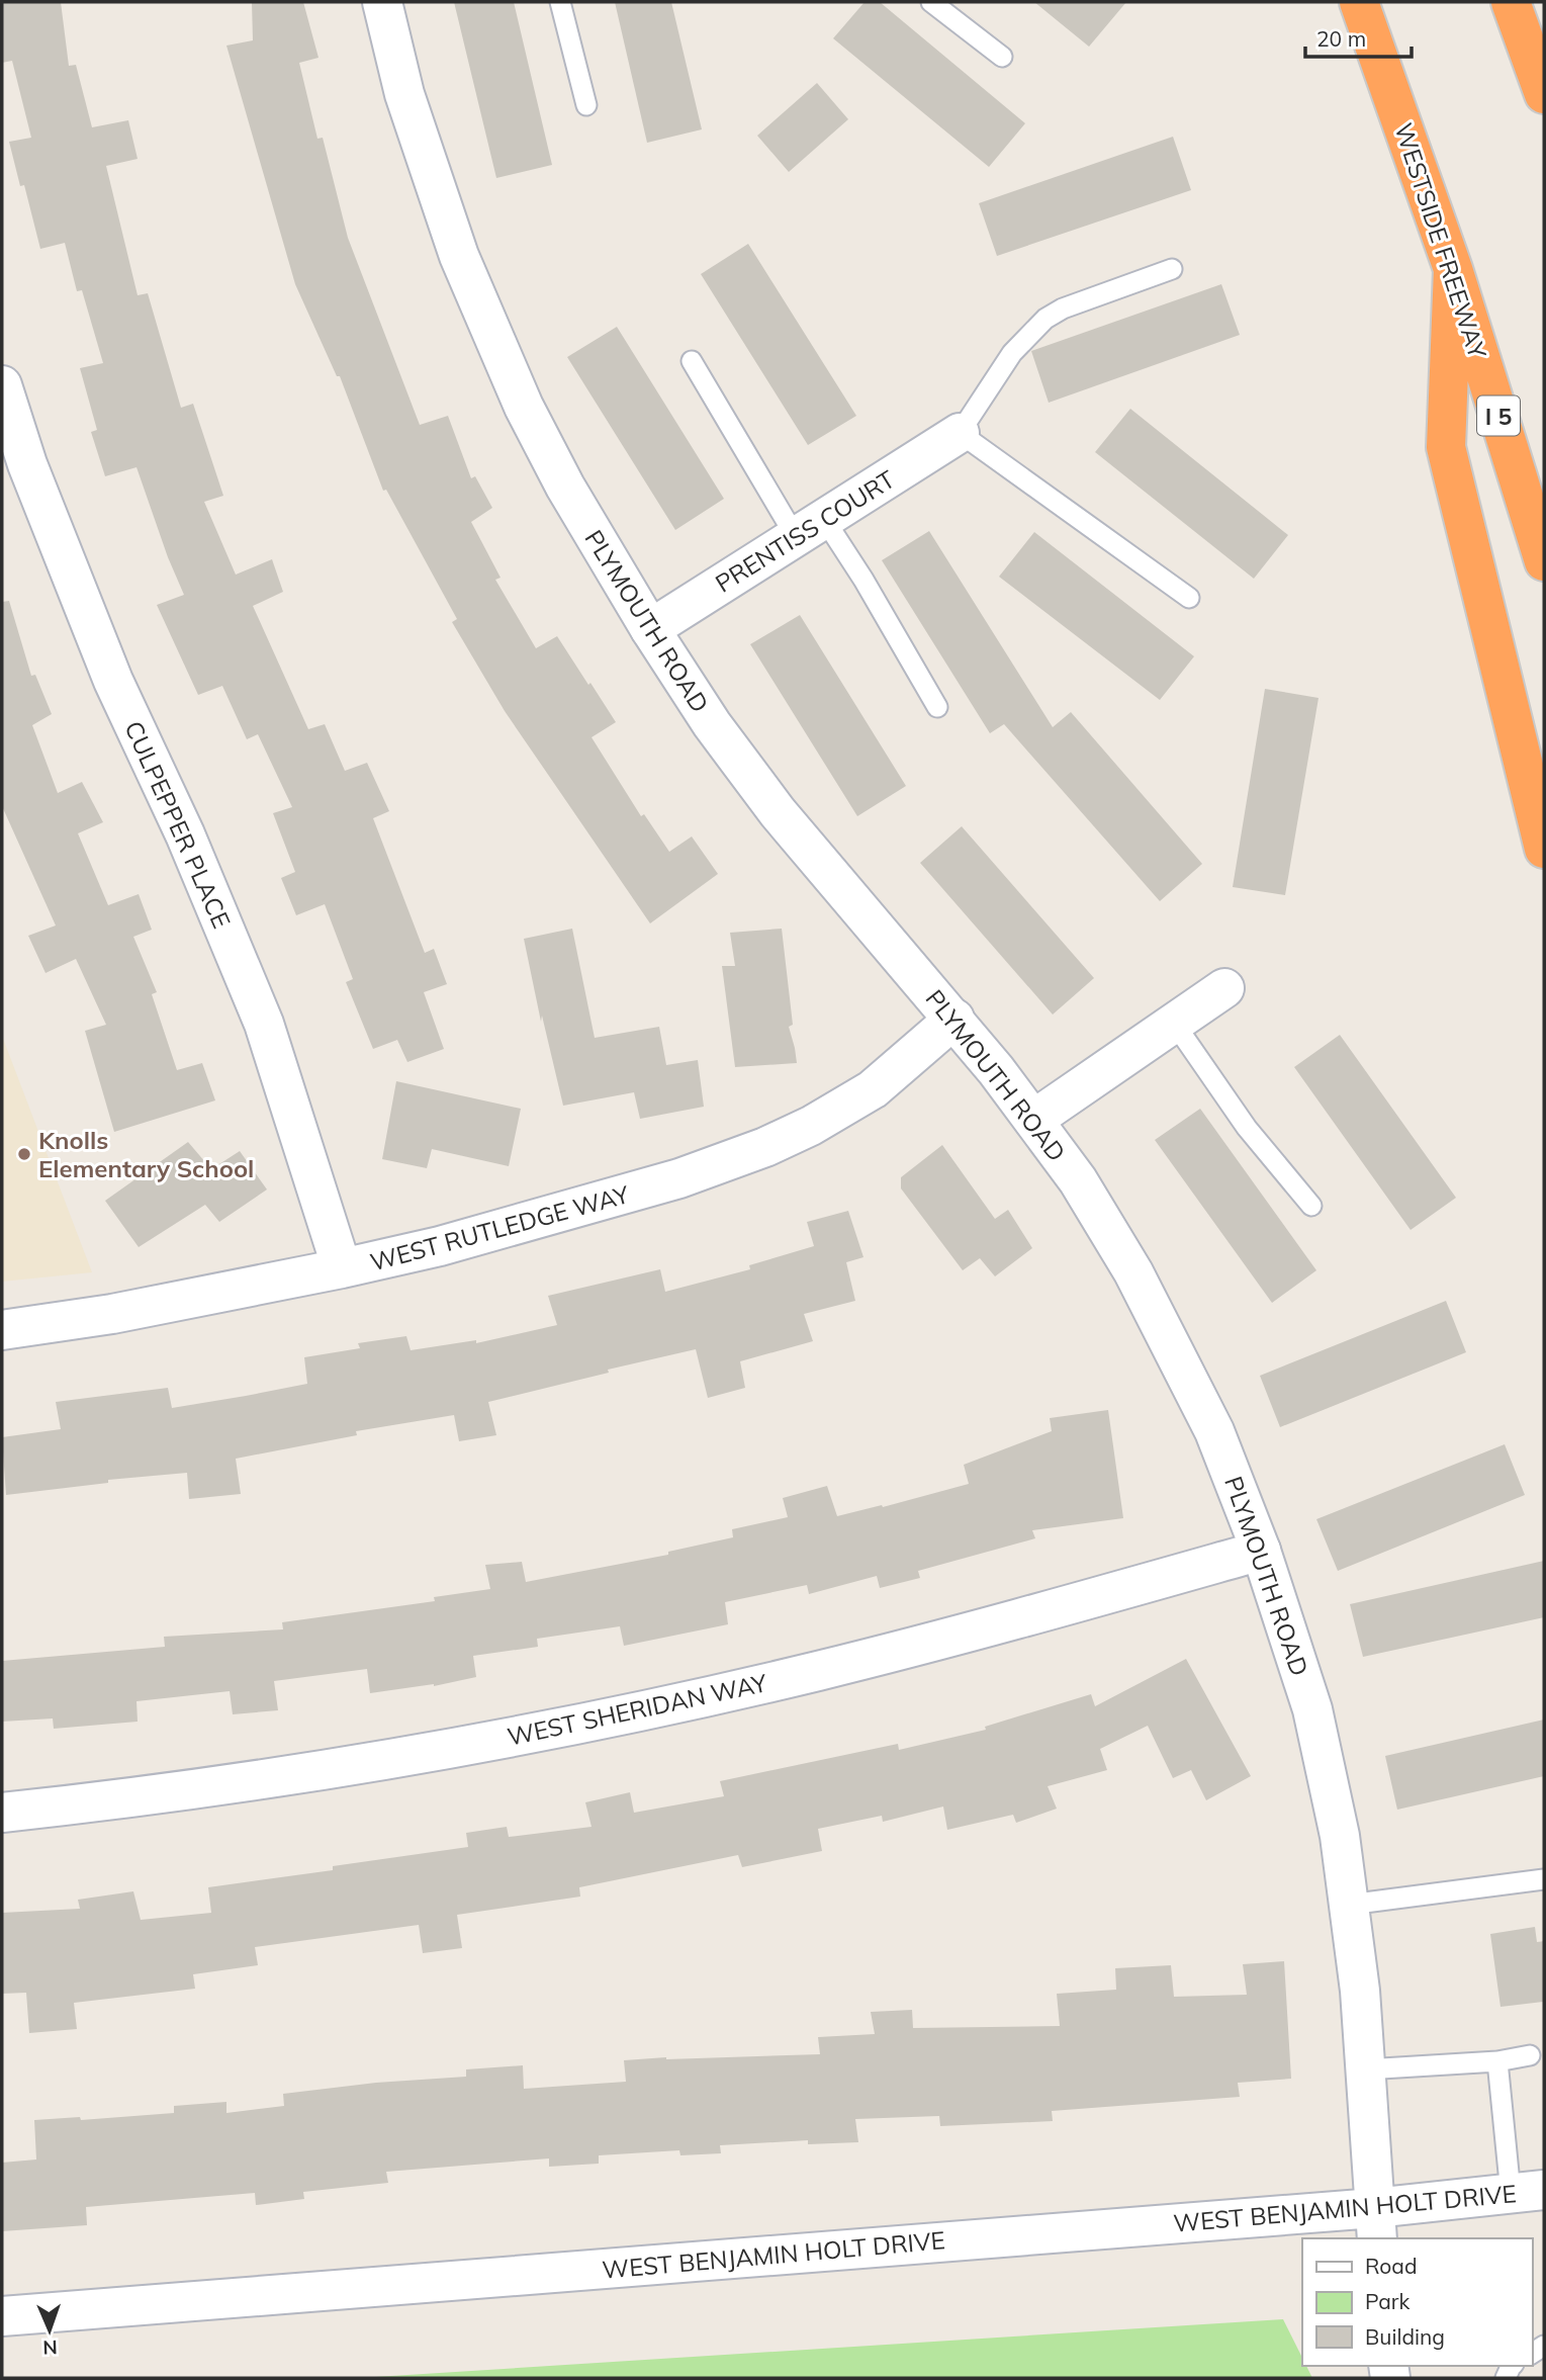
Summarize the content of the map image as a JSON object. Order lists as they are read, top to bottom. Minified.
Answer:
{"streets":{"highway":["WESTSIDE FREEWAY","I 5"],"street":["PRENTISS COURT","PLYMOUTH ROAD","CULPEPPER PLACE","WEST RUTLEDGE WAY","WEST SHERIDAN WAY","WEST BENJAMIN HOLT DRIVE"]},"crossings":[["PRENTISS COURT","PLYMOUTH ROAD"],["PLYMOUTH ROAD","WEST RUTLEDGE WAY"],["PLYMOUTH ROAD","WEST SHERIDAN WAY"],["PLYMOUTH ROAD","WEST BENJAMIN HOLT DRIVE"],["CULPEPPER PLACE","WEST RUTLEDGE WAY"]],"places":["Knolls Elementary School"],"legend":["Road","Park","Building"],"scale_bar":"20 m","north":"bottom"}
